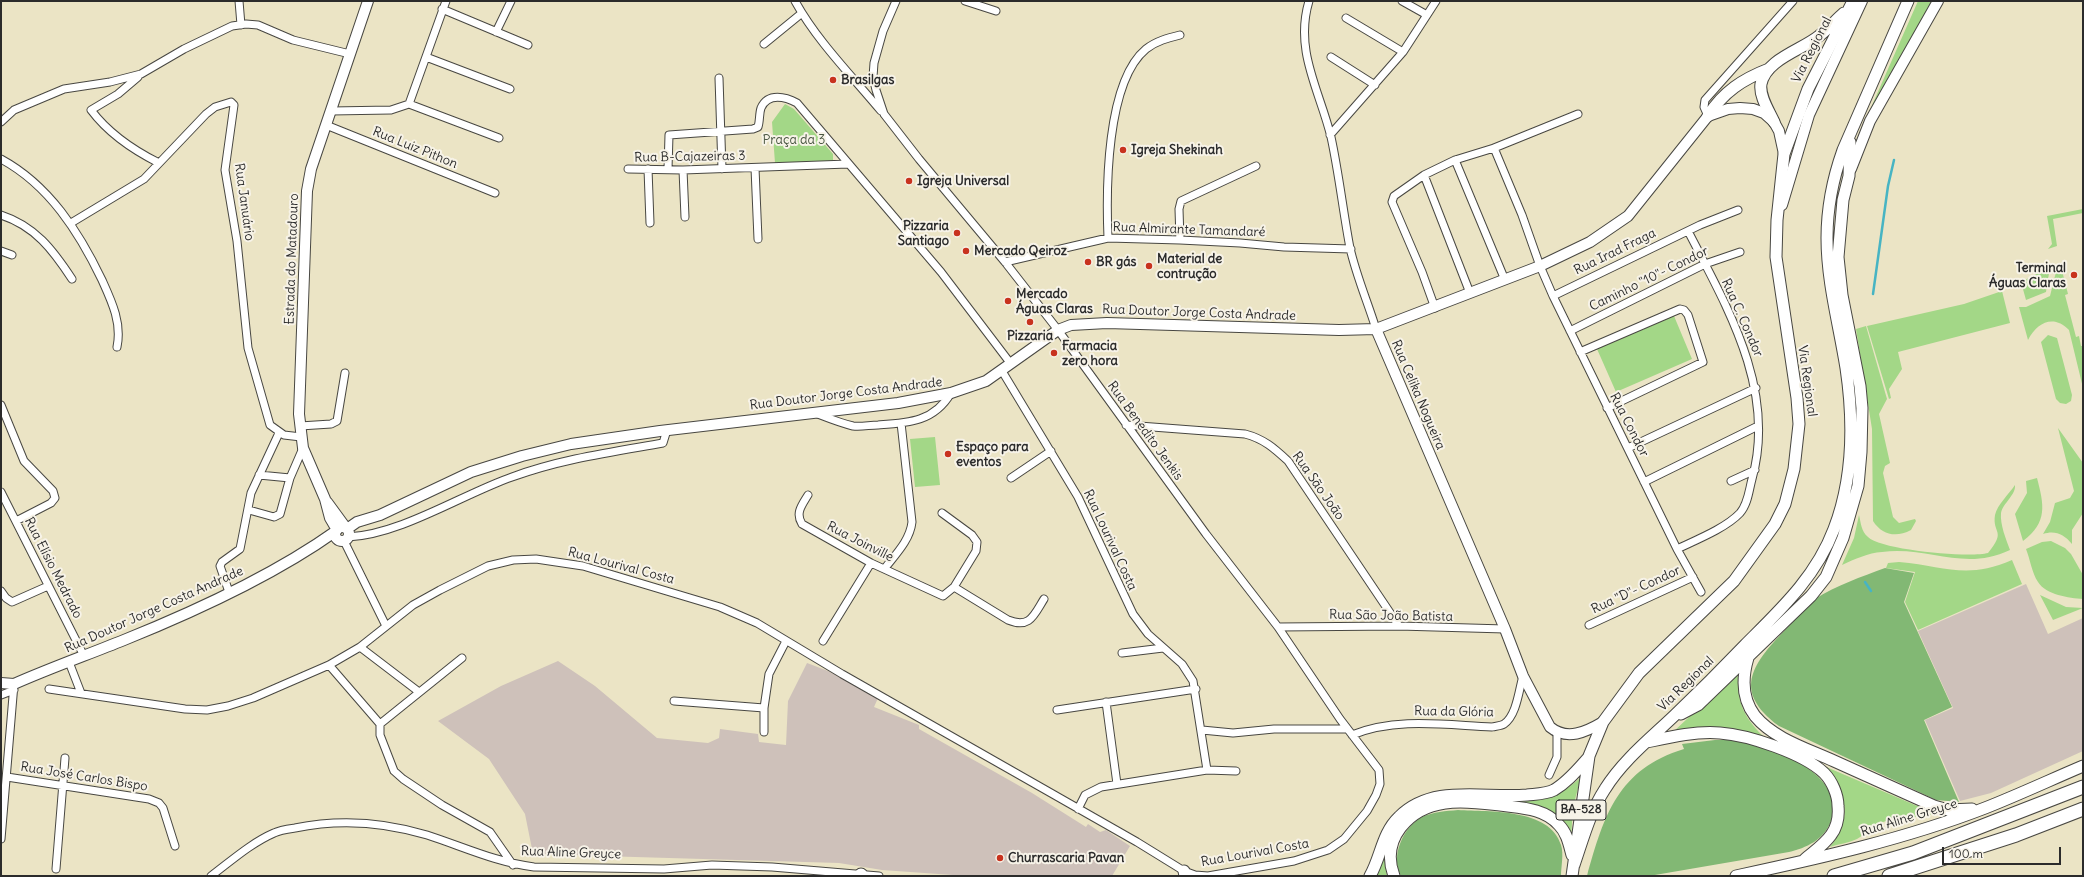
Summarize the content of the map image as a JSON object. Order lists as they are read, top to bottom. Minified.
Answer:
{"streets":{"main road":["Via Regional","Estrada do Matadouro","Rua Doutor Jorge Costa Andrade","Rua Celika Nogueira","BA-528","Rua Aline Greyce"],"street":["Rua Luiz Pithon","Rua B-Cajazeiras 3","Rua Januário","Rua Almirante Tamandaré","Rua Irad Fraga","Caminho \"10\"- Condor","Rua C. Condor","Rua Condor","Rua Benedito Jenkis","Rua São João","Rua Lourival Costa","Rua Joinville","Rua Elísio Medrado","Rua \"D\"- Condor","Rua São João Batista","Rua da Glória","Rua José Carlos Bispo"]},"crossings":[["Via Regional","BA-528"],["Rua Luiz Pithon","Estrada do Matadouro"],["Rua Almirante Tamandaré","Rua Celika Nogueira"],["Rua Almirante Tamandaré","Rua Benedito Jenkis"],["Rua Irad Fraga","Rua C. Condor"],["Rua Irad Fraga","Rua Condor"],["Estrada do Matadouro","Rua Doutor Jorge Costa Andrade"],["Caminho \"10\"- Condor","Rua C. Condor"],["Caminho \"10\"- Condor","Rua Condor"],["Rua Doutor Jorge Costa Andrade","Rua Celika Nogueira"],["Rua Doutor Jorge Costa Andrade","Rua Condor"],["Rua Doutor Jorge Costa Andrade","Rua Benedito Jenkis"],["Rua Doutor Jorge Costa Andrade","Rua Lourival Costa"],["Rua Doutor Jorge Costa Andrade","Rua Elísio Medrado"],["Rua C. Condor","Rua Condor"],["Rua Celika Nogueira","Rua São João Batista"],["Rua Celika Nogueira","Rua da Glória"],["Rua Condor","Rua \"D\"- Condor"],["Rua Benedito Jenkis","Rua São João"],["Rua Benedito Jenkis","Rua Lourival Costa"],["Rua Benedito Jenkis","Rua São João Batista"],["Rua Benedito Jenkis","Rua da Glória"],["Rua São João","Rua São João Batista"],["Rua Lourival Costa","Rua da Glória"]],"parks":["Praça da 3"],"places":["Brasilgas","Igreja Shekinah","Igreja Universal","Pizzaria Santiago","Mercado Qeiroz","BR gás","Material de contrução","Terminal Águas Claras","Mercado Águas Claras","Pizzaria","Farmacia zero hora","Espaço para eventos","Churrascaria Pavan"],"scale_bar":"100 m"}
